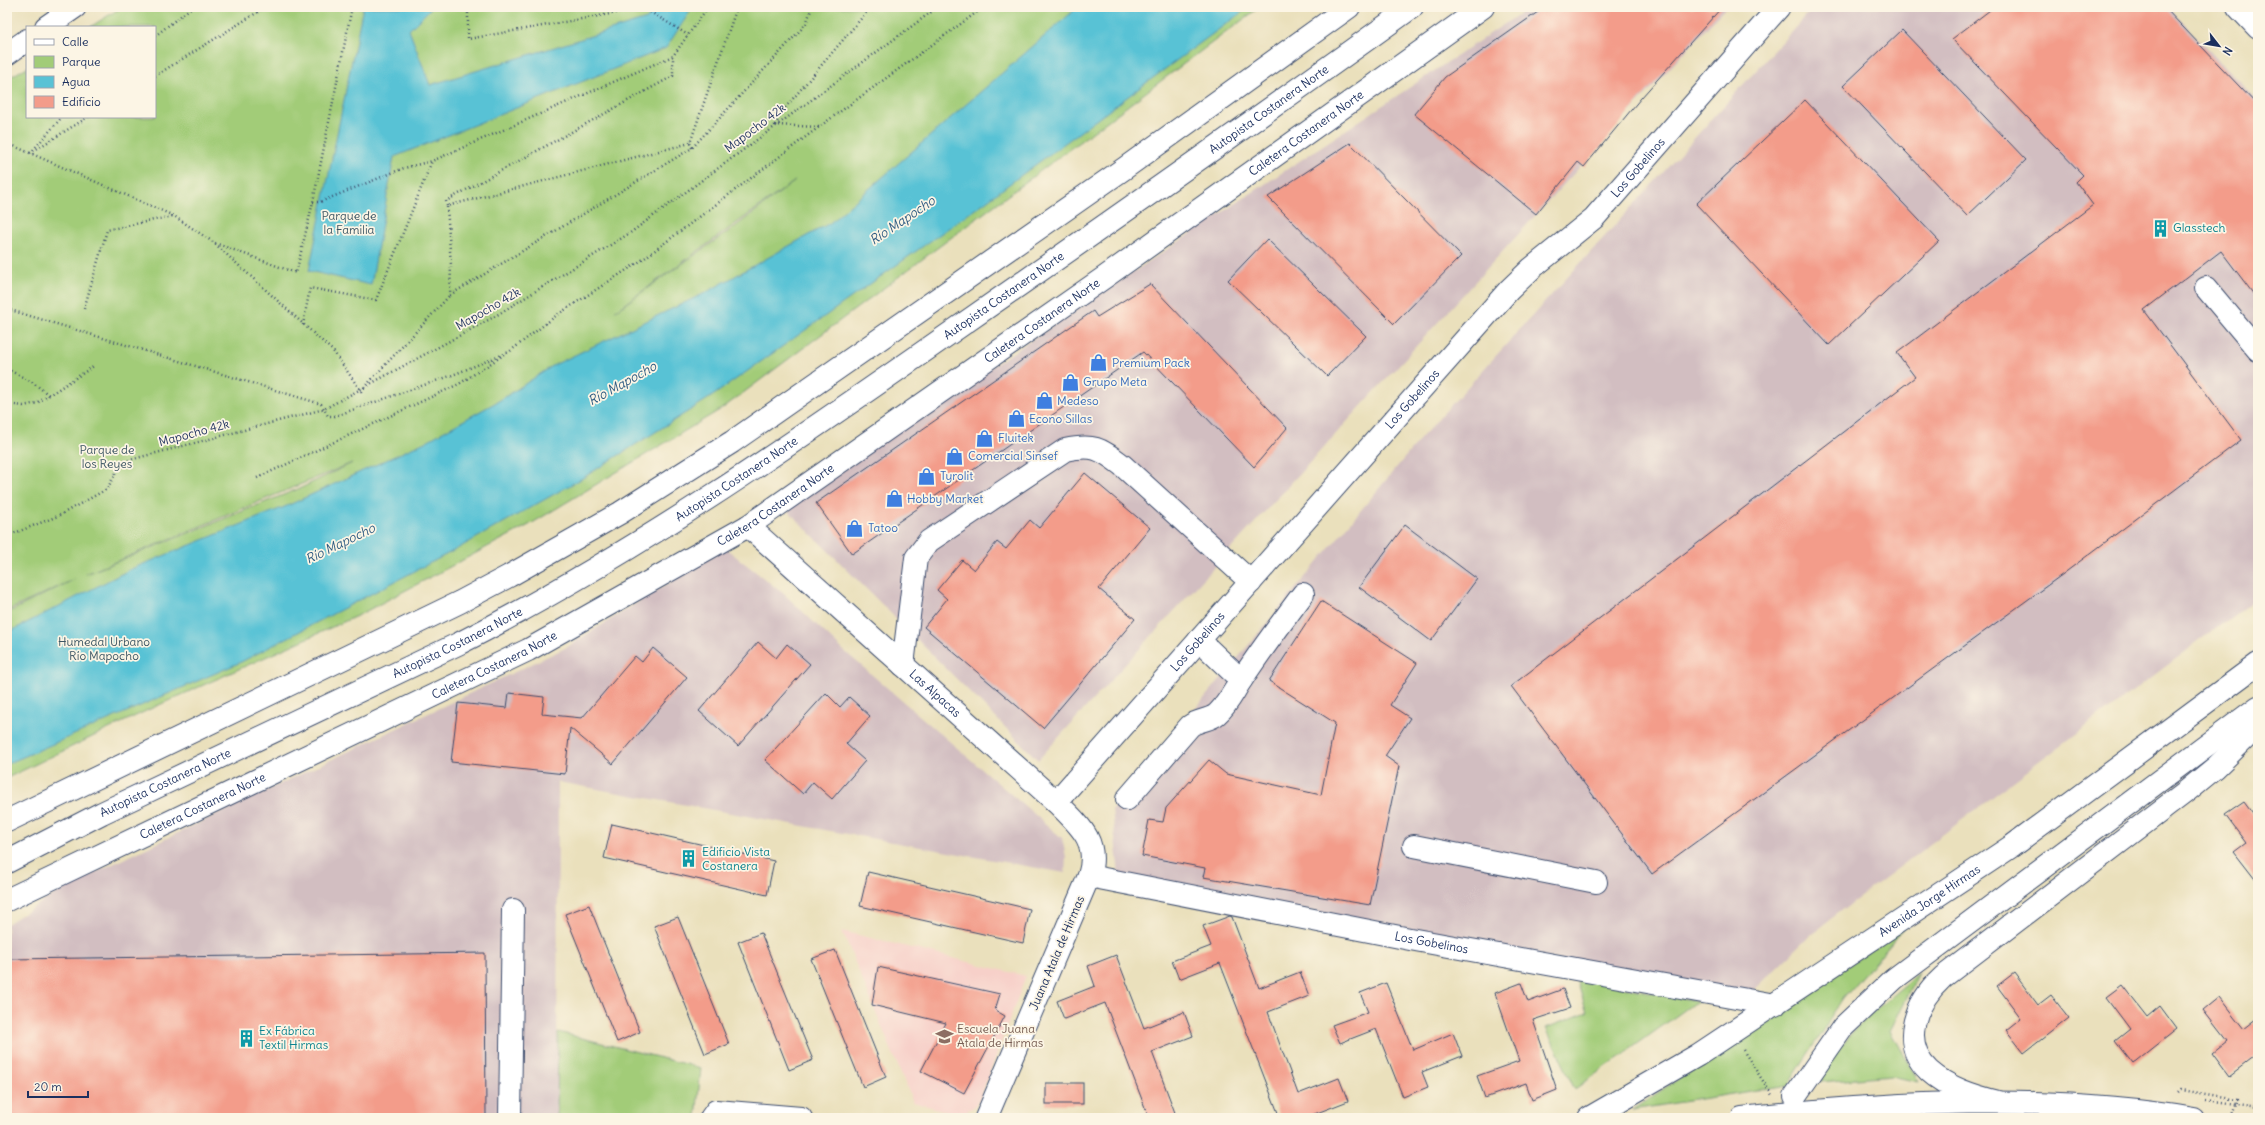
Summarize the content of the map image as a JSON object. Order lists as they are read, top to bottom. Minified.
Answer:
{"streets":{"main road":["Autopista Costanera Norte","Caletera Costanera Norte","Los Gobelinos","Las Alpacas","Avenida Jorge Hirmas","Juana Atala de Hirmas"],"path":["Mapocho 42k"]},"crossings":[["Caletera Costanera Norte","Las Alpacas"],["Los Gobelinos","Las Alpacas"],["Los Gobelinos","Avenida Jorge Hirmas"],["Los Gobelinos","Juana Atala de Hirmas"],["Las Alpacas","Juana Atala de Hirmas"]],"water":["Río Mapocho"],"parks":["Parque de la Familia","Parque de los Reyes","Humedal Urbano Río Mapocho"],"places":{"building":["Glasstech","Edificio Vista Costanera","Ex Fábrica Textil Hirmas"],"shop":["Premium Pack","Grupo Meta","Medeso","Econo Sillas","Fluitek","Comercial Sinsef","Tyrolit","Hobby Market","Tatoo"],"school or university":["Escuela Juana Atala de Hirmas"]},"legend":["Calle","Parque","Agua","Edificio"],"scale_bar":"20 m","north":"bottom right"}
